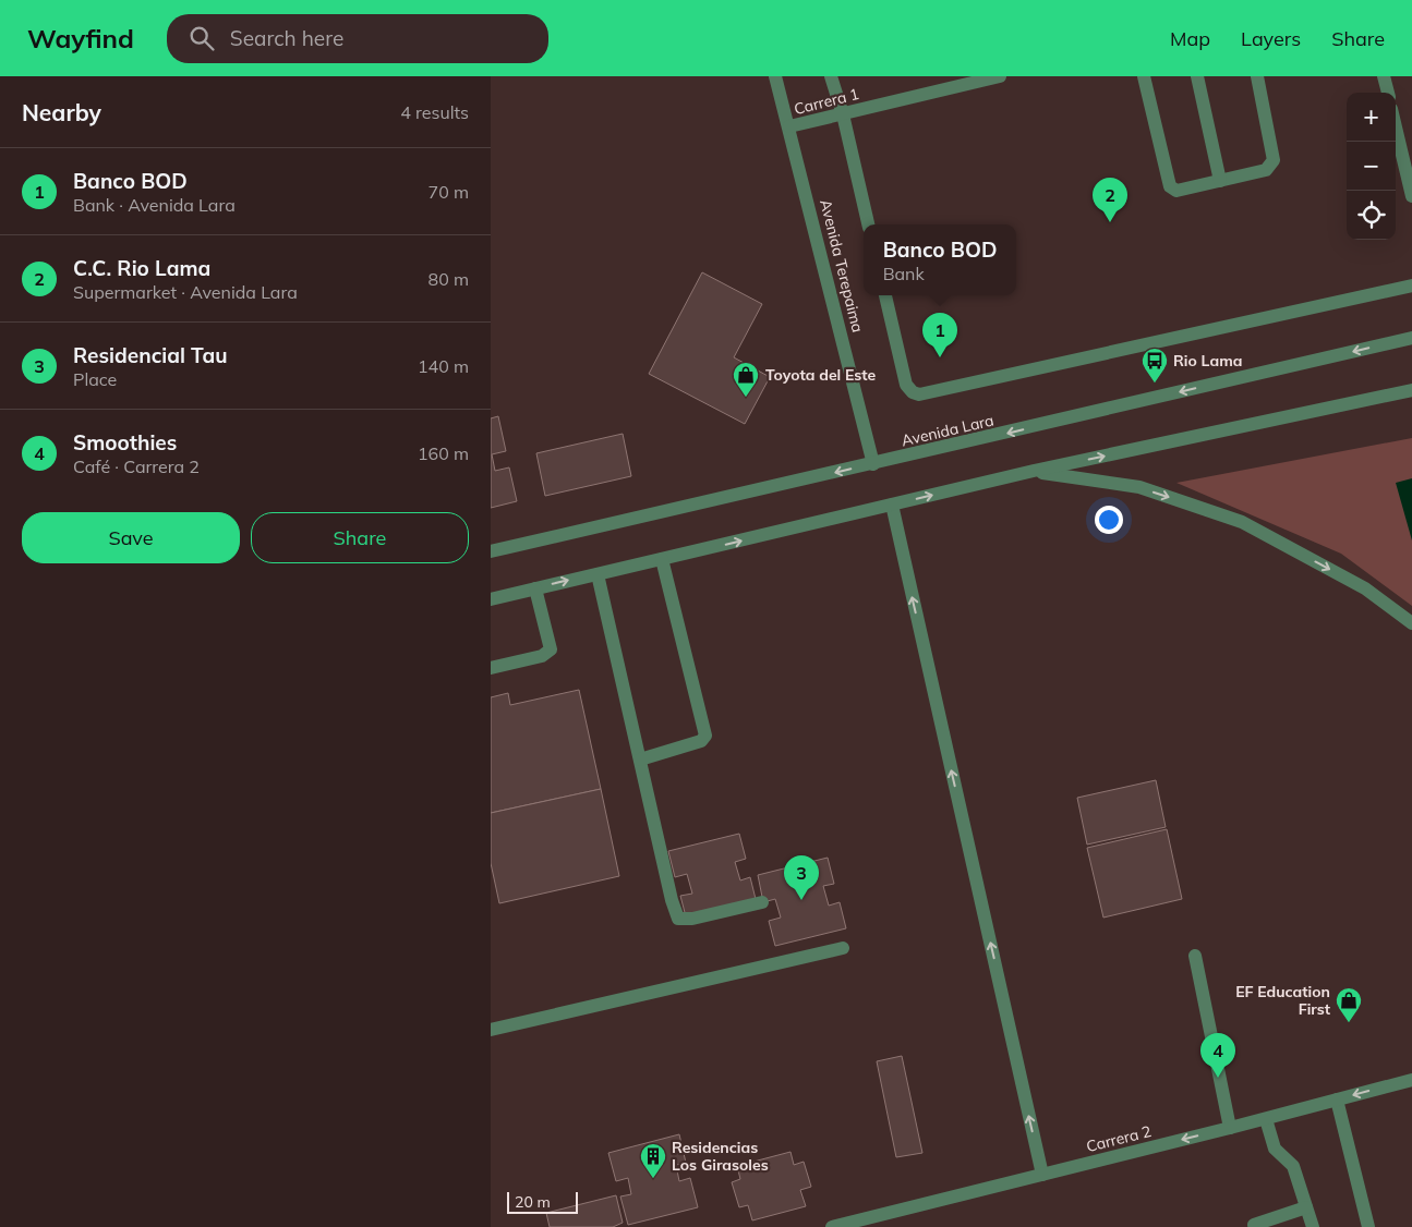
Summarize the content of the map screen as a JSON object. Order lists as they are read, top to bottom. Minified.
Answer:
{"streets":{"street":["Carrera 1","Avenida Terepaima","Avenida Lara","Carrera 2"]},"crossings":[["Carrera 1","Avenida Terepaima"],["Avenida Terepaima","Avenida Lara"]],"one_way":["Carrera 2"],"places":{"bus stop":["Rio Lama"],"shop":["Toyota del Este","EF Education First"],"building":["Residencias Los Girasoles"]},"scale_bar":"20 m","page":{"header":"Wayfind","search":"Search here","nav":["Map","Layers","Share"],"heading":["Nearby","4 results"],"map_buttons":["+","−"],"list":[{"mark":"1","name":"Banco BOD","note":"Bank · Avenida Lara","value":"70 m"},{"mark":"2","name":"C.C. Rio Lama","note":"Supermarket · Avenida Lara","value":"80 m"},{"mark":"3","name":"Residencial Tau","note":"Place","value":"140 m"},{"mark":"4","name":"Smoothies","note":"Café · Carrera 2","value":"160 m"}],"pins":["2","1","3","4"],"popup":["Banco BOD","Bank"],"buttons":["Save","Share"],"scale":"20 m"}}
